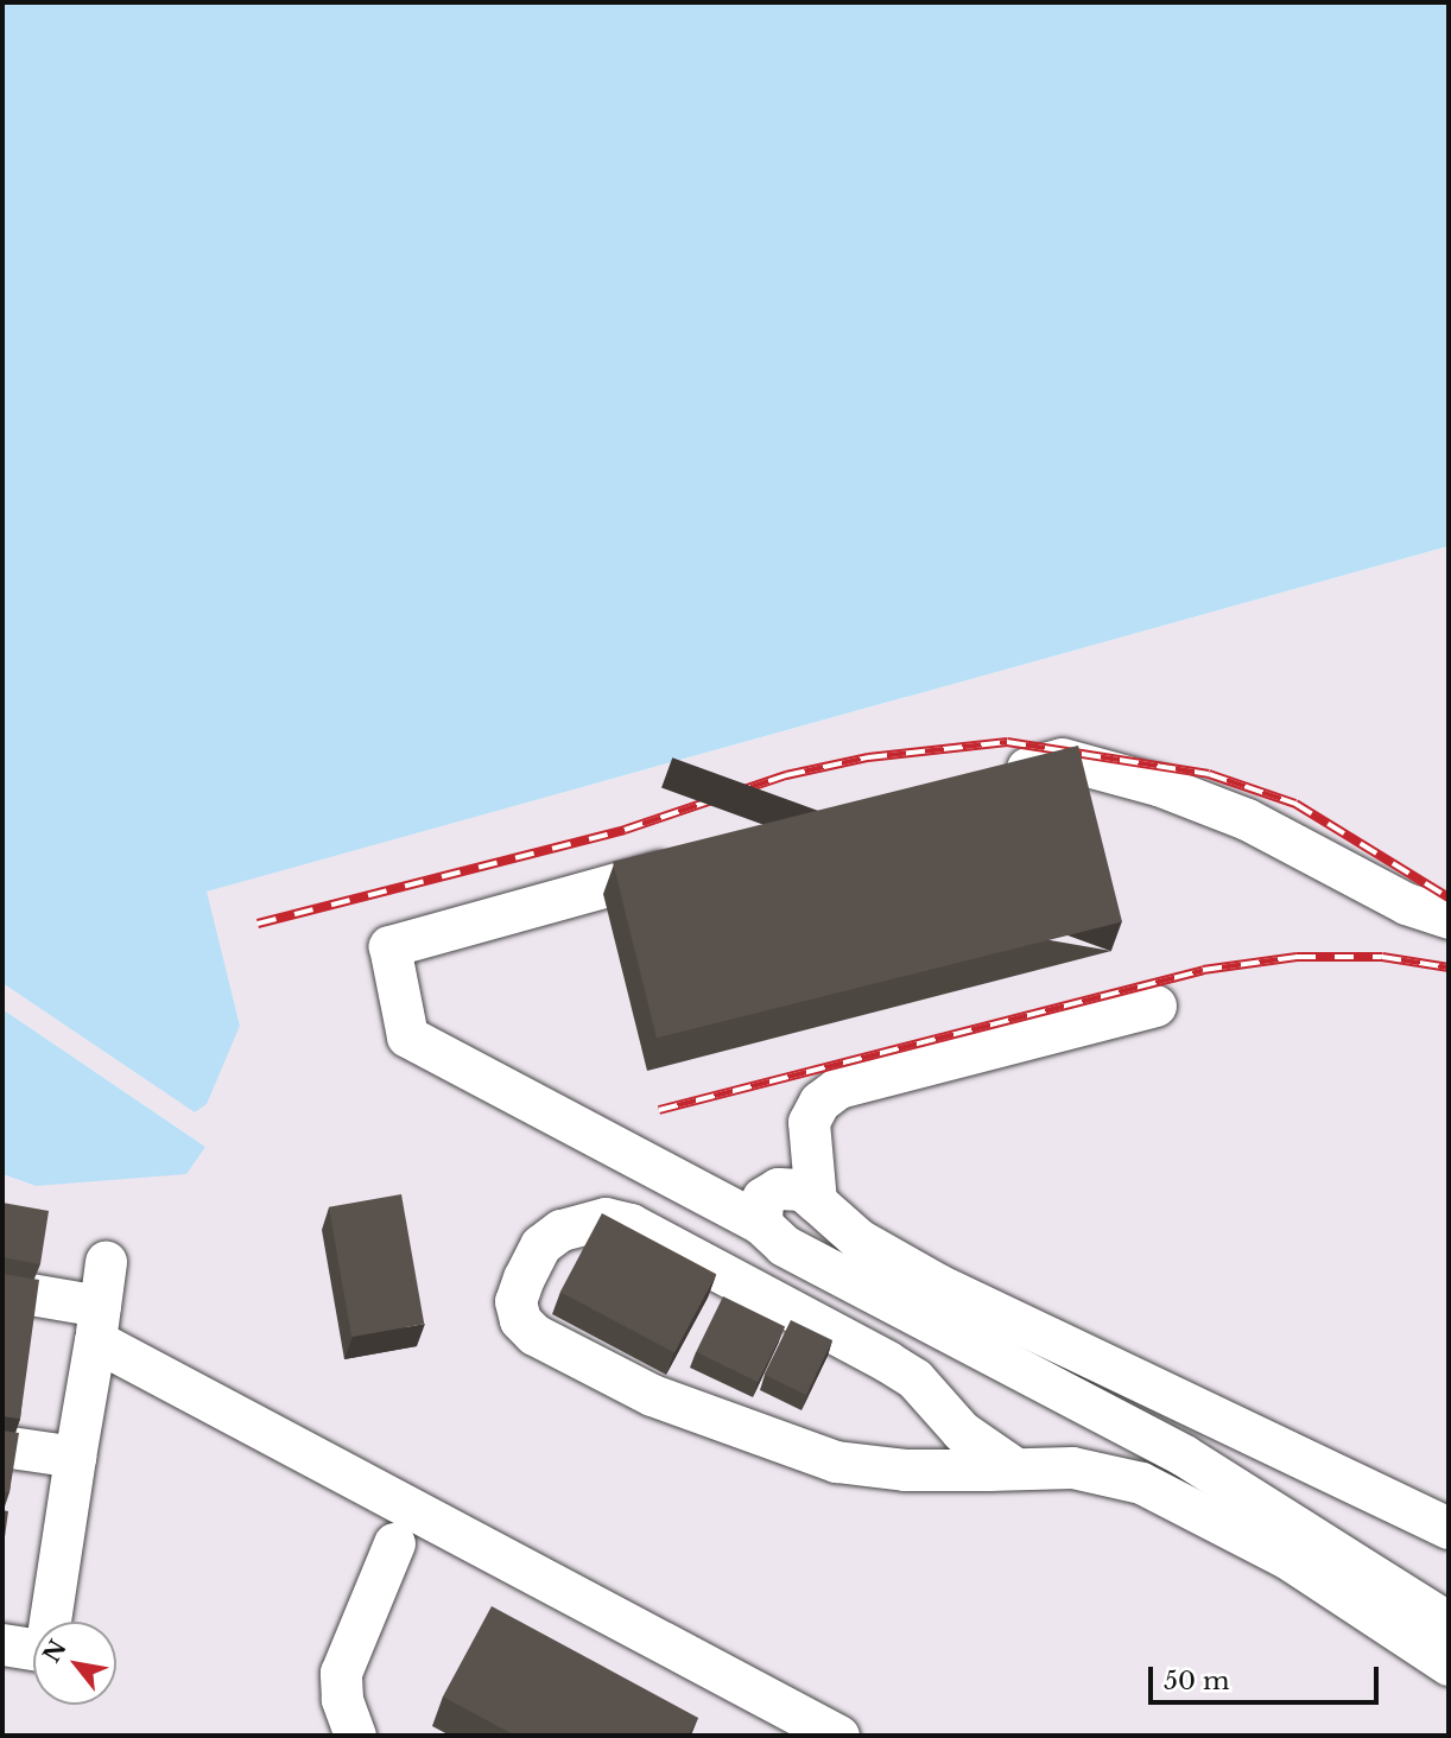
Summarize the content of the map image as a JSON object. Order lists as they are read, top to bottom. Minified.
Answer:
{"scale_bar":"50 m","north":"top left"}
